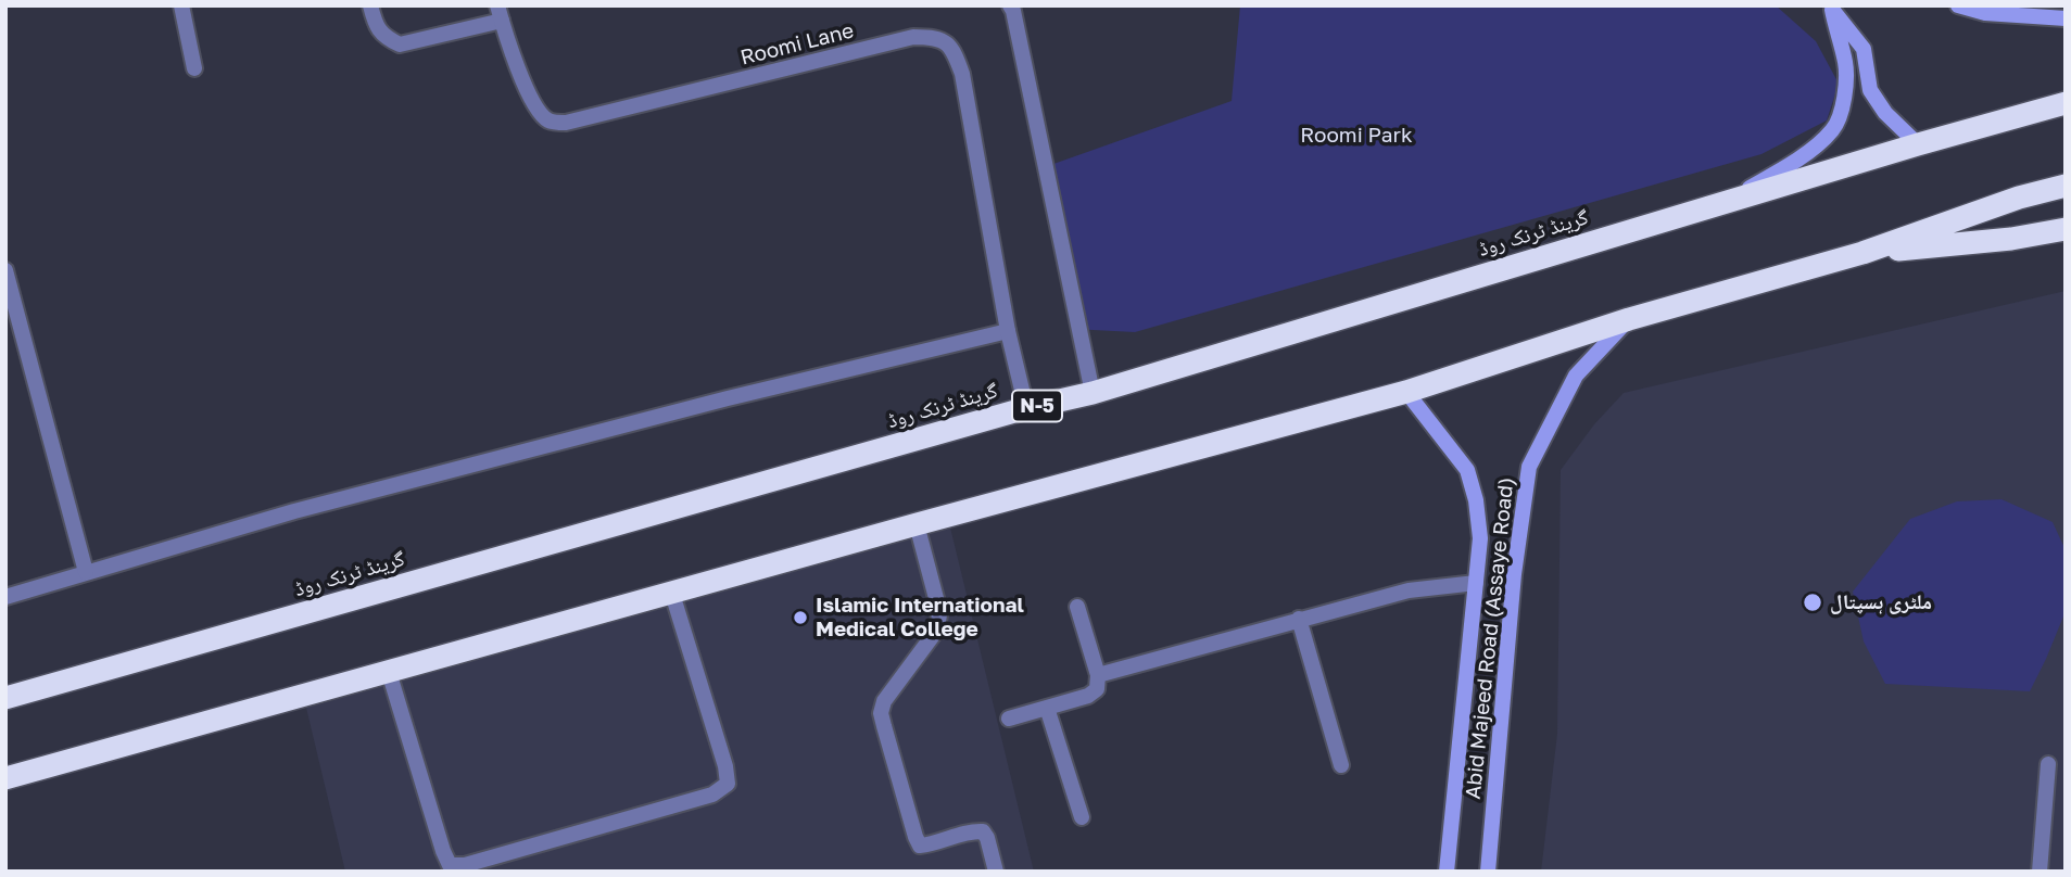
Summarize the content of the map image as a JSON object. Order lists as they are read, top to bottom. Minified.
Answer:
{"streets":{"highway":["گرینڈ ٹرنک روڈ","N-5"],"street":["Roomi Lane","Abid Majeed Road (Assaye Road)"]},"crossings":[["Roomi Lane","گرینڈ ٹرنک روڈ"]],"parks":["Roomi Park"],"places":["ملٹری ہسپتال","Islamic International Medical College"]}
